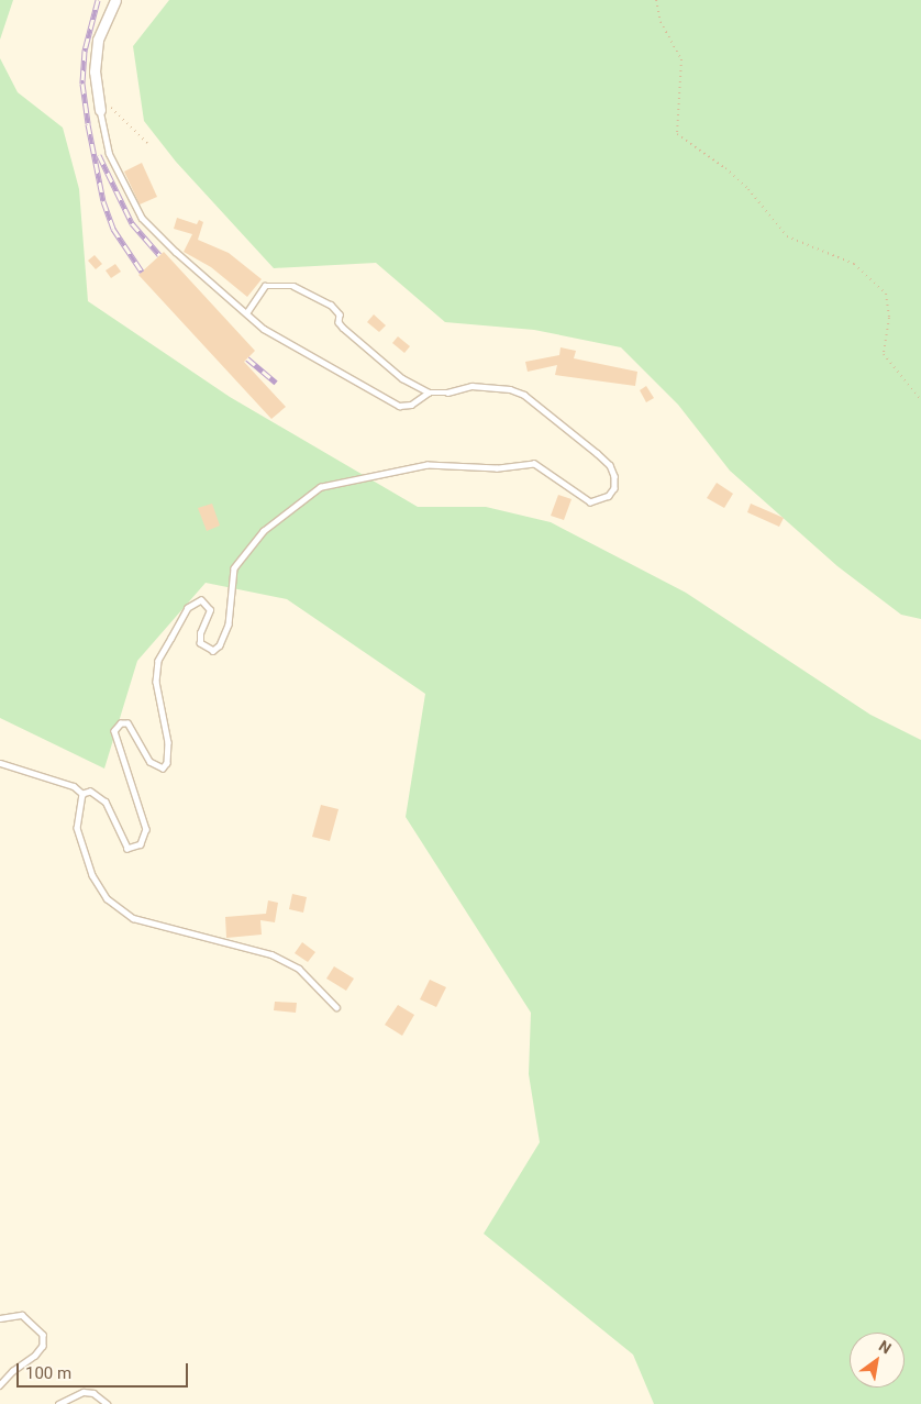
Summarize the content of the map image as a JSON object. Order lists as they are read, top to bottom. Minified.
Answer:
{"scale_bar":"100 m","north":"top right"}
